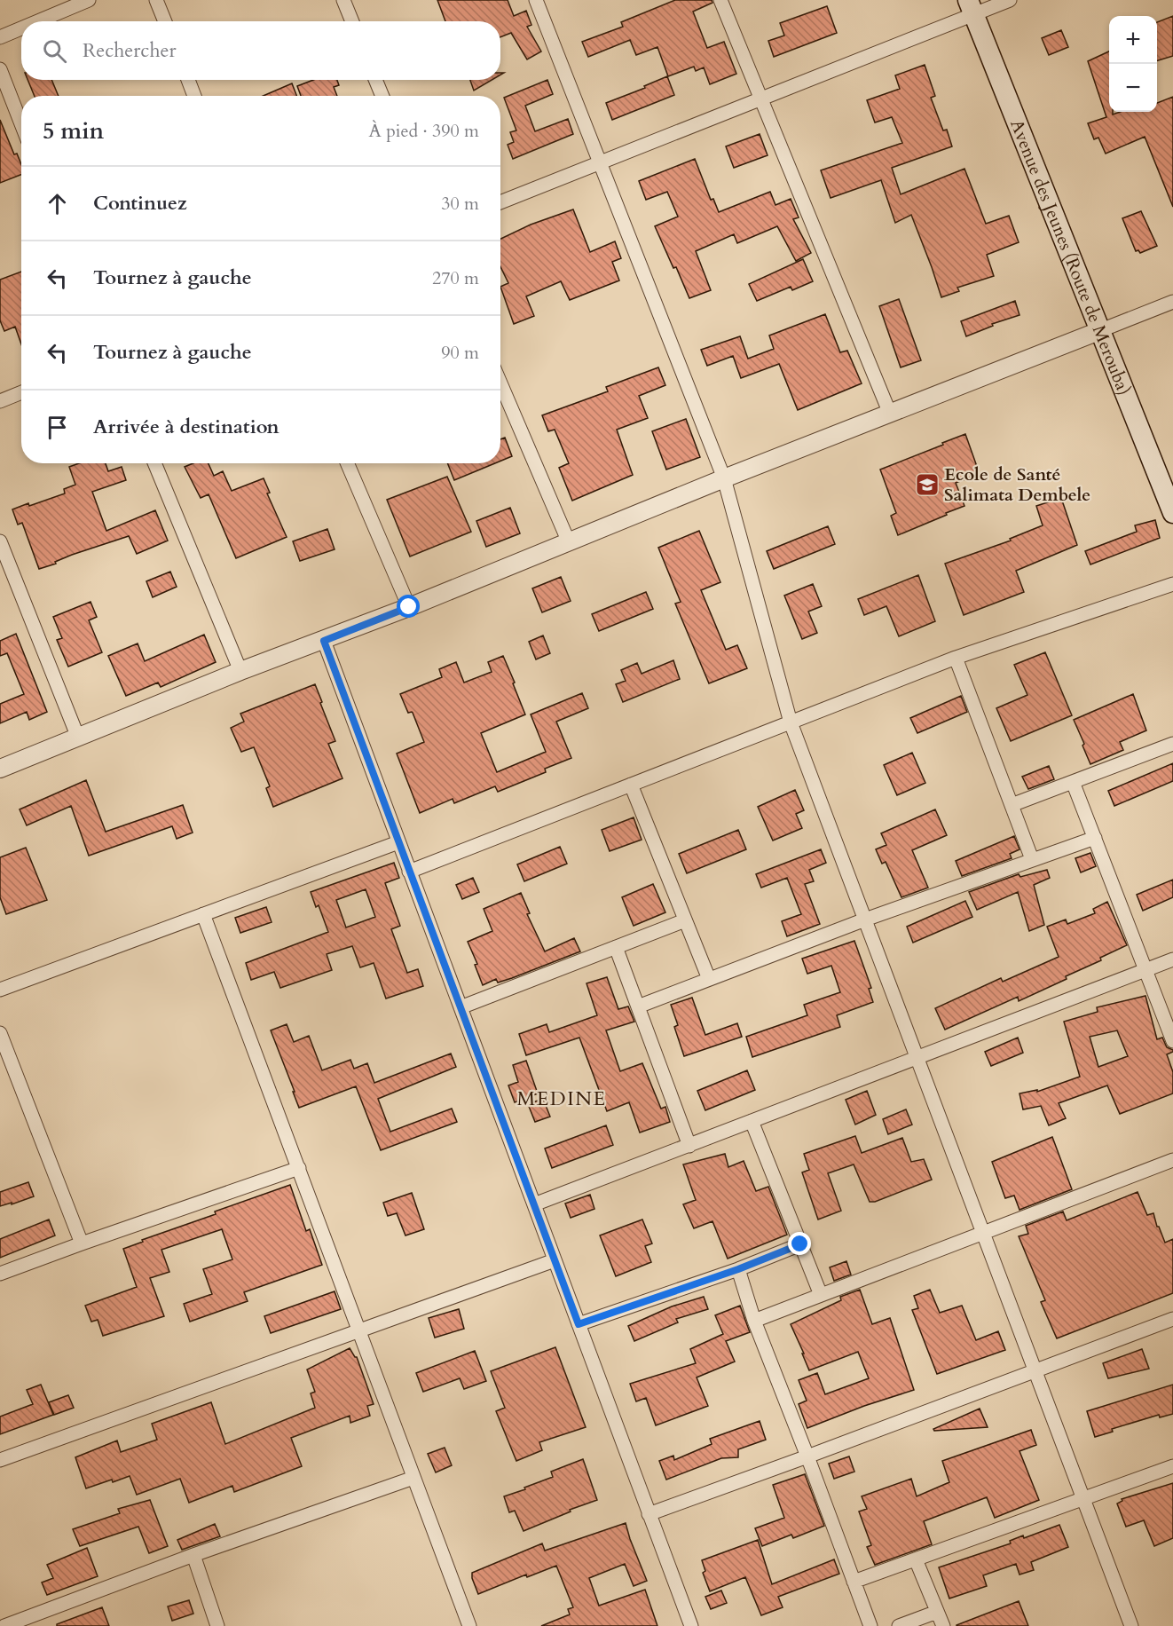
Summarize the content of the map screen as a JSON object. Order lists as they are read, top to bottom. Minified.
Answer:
{"streets":{"main road":["Avenue des Jeunes (Route de Merouba)"]},"districts":["MEDINE"],"places":{"school or university":["Ecole de Santé Salimata Dembele"]},"page":{"map_buttons":["+","−"],"search":"Rechercher","heading":["5 min","À pied · 390 m"],"list":[["Continuez","30 m"],["Tournez à gauche","270 m"],["Tournez à gauche","90 m"],"Arrivée à destination"]}}
